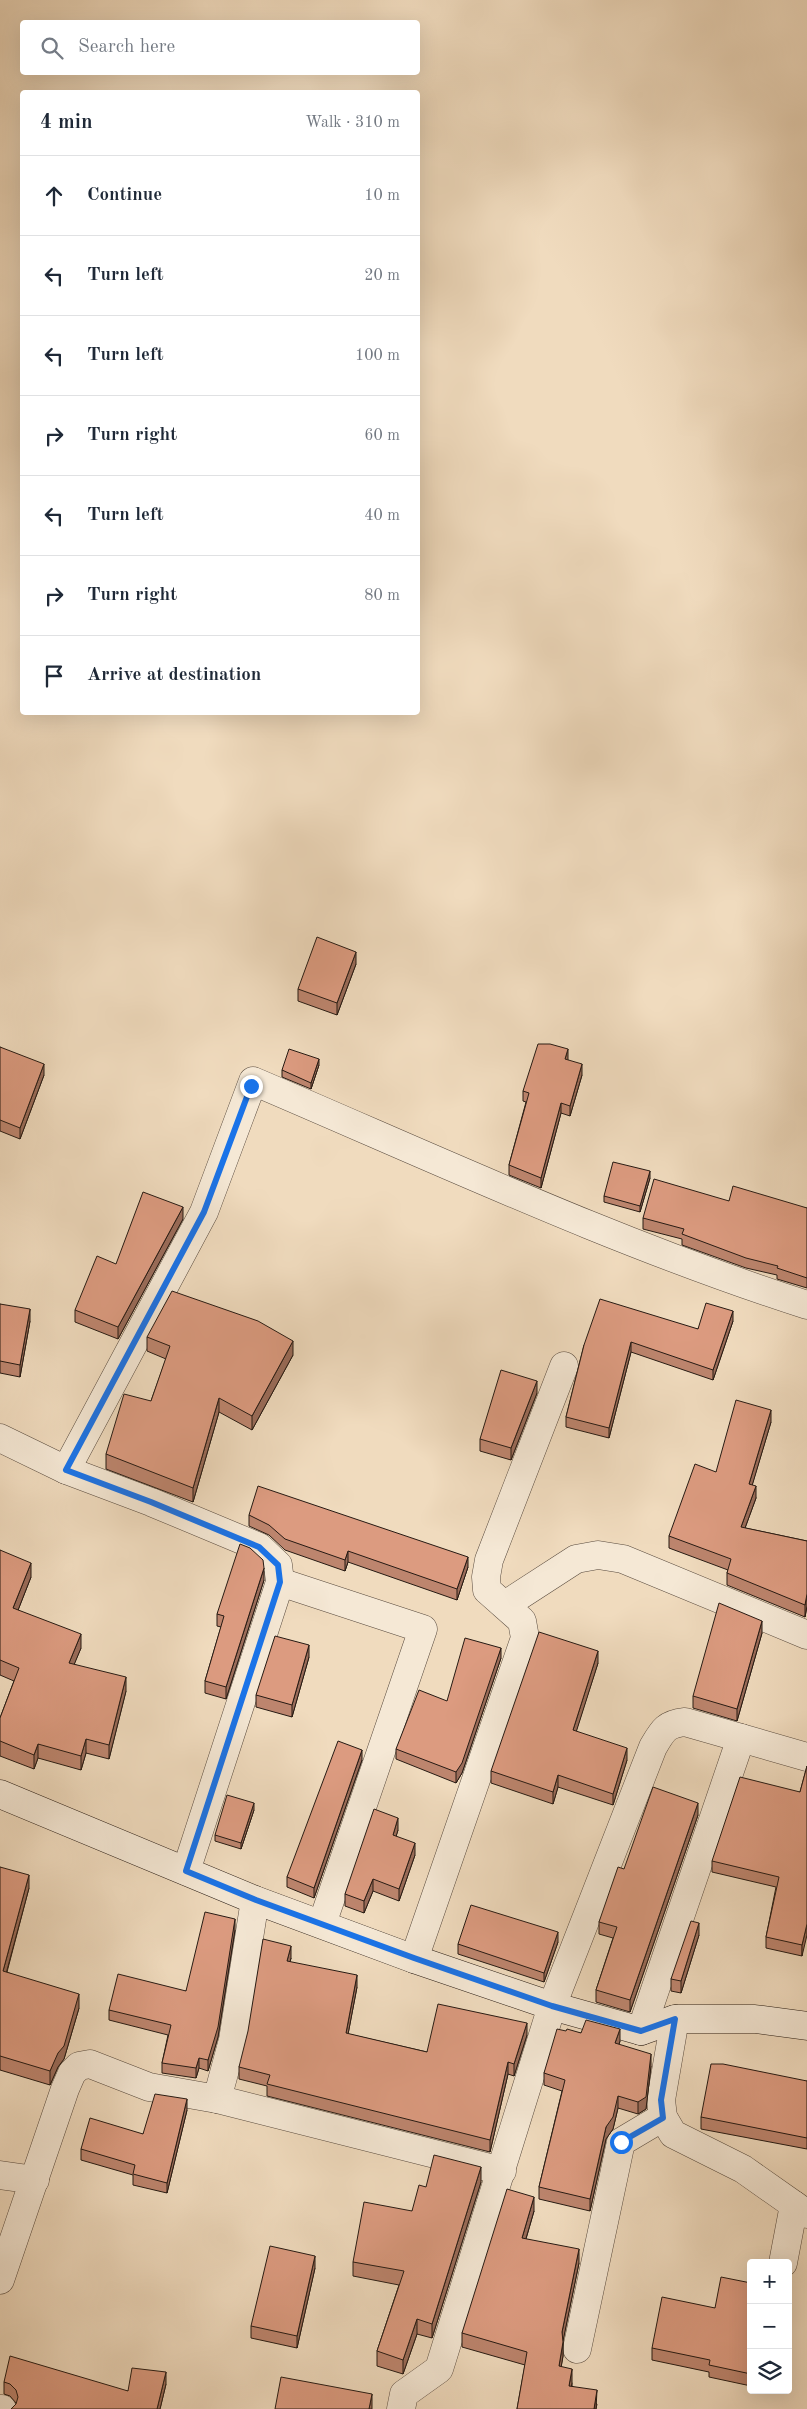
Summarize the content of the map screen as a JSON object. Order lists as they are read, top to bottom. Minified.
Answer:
{"page":{"search":"Search here","heading":["4 min","Walk · 310 m"],"list":[["Continue","10 m"],["Turn left","20 m"],["Turn left","100 m"],["Turn right","60 m"],["Turn left","40 m"],["Turn right","80 m"],"Arrive at destination"],"map_buttons":["+","−"]}}
